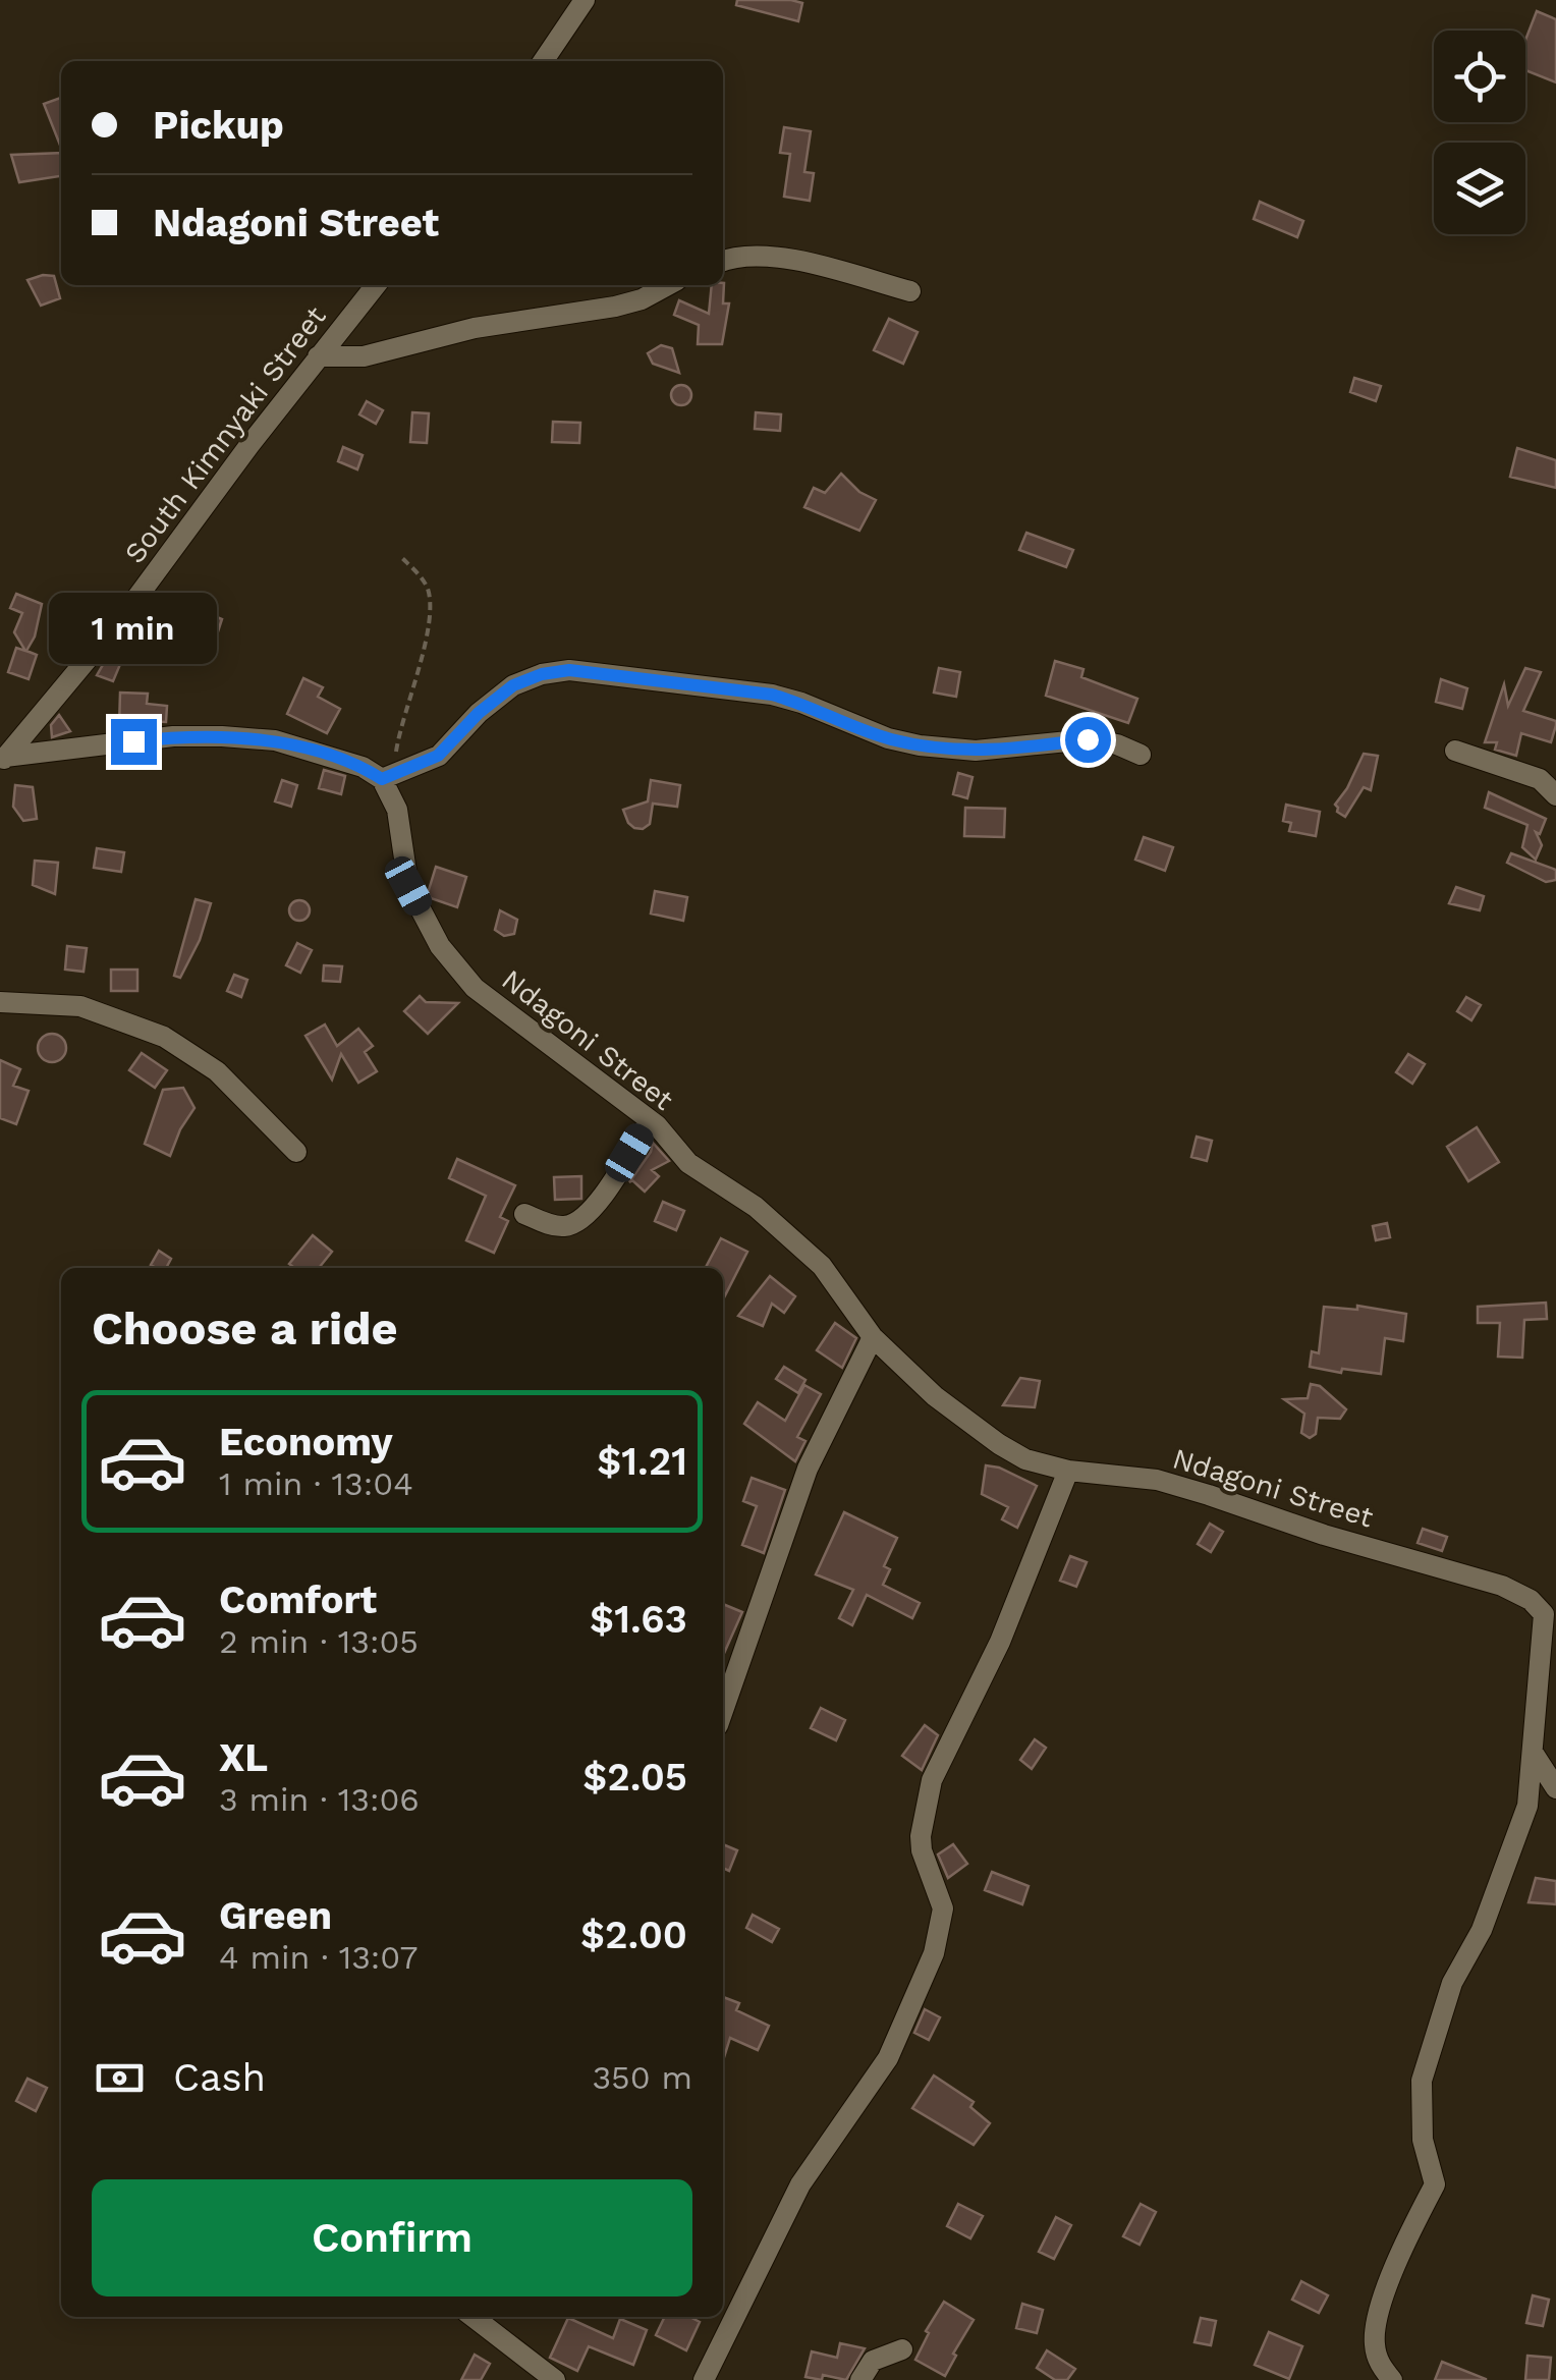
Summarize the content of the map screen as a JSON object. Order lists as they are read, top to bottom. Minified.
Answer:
{"streets":{"street":["South Kimnyaki Street","Ndagoni Street"]},"page":{"banner":["Pickup","Ndagoni Street"],"bubble":"1 min","heading":"Choose a ride","list":[{"name":"Economy","note":"1 min · 13:04","value":"$1.21"},{"name":"Comfort","note":"2 min · 13:05","value":"$1.63"},{"name":"XL","note":"3 min · 13:06","value":"$2.05"},{"name":"Green","note":"4 min · 13:07","value":"$2.00"}],"pay":["Cash","350 m"],"buttons":"Confirm"}}
